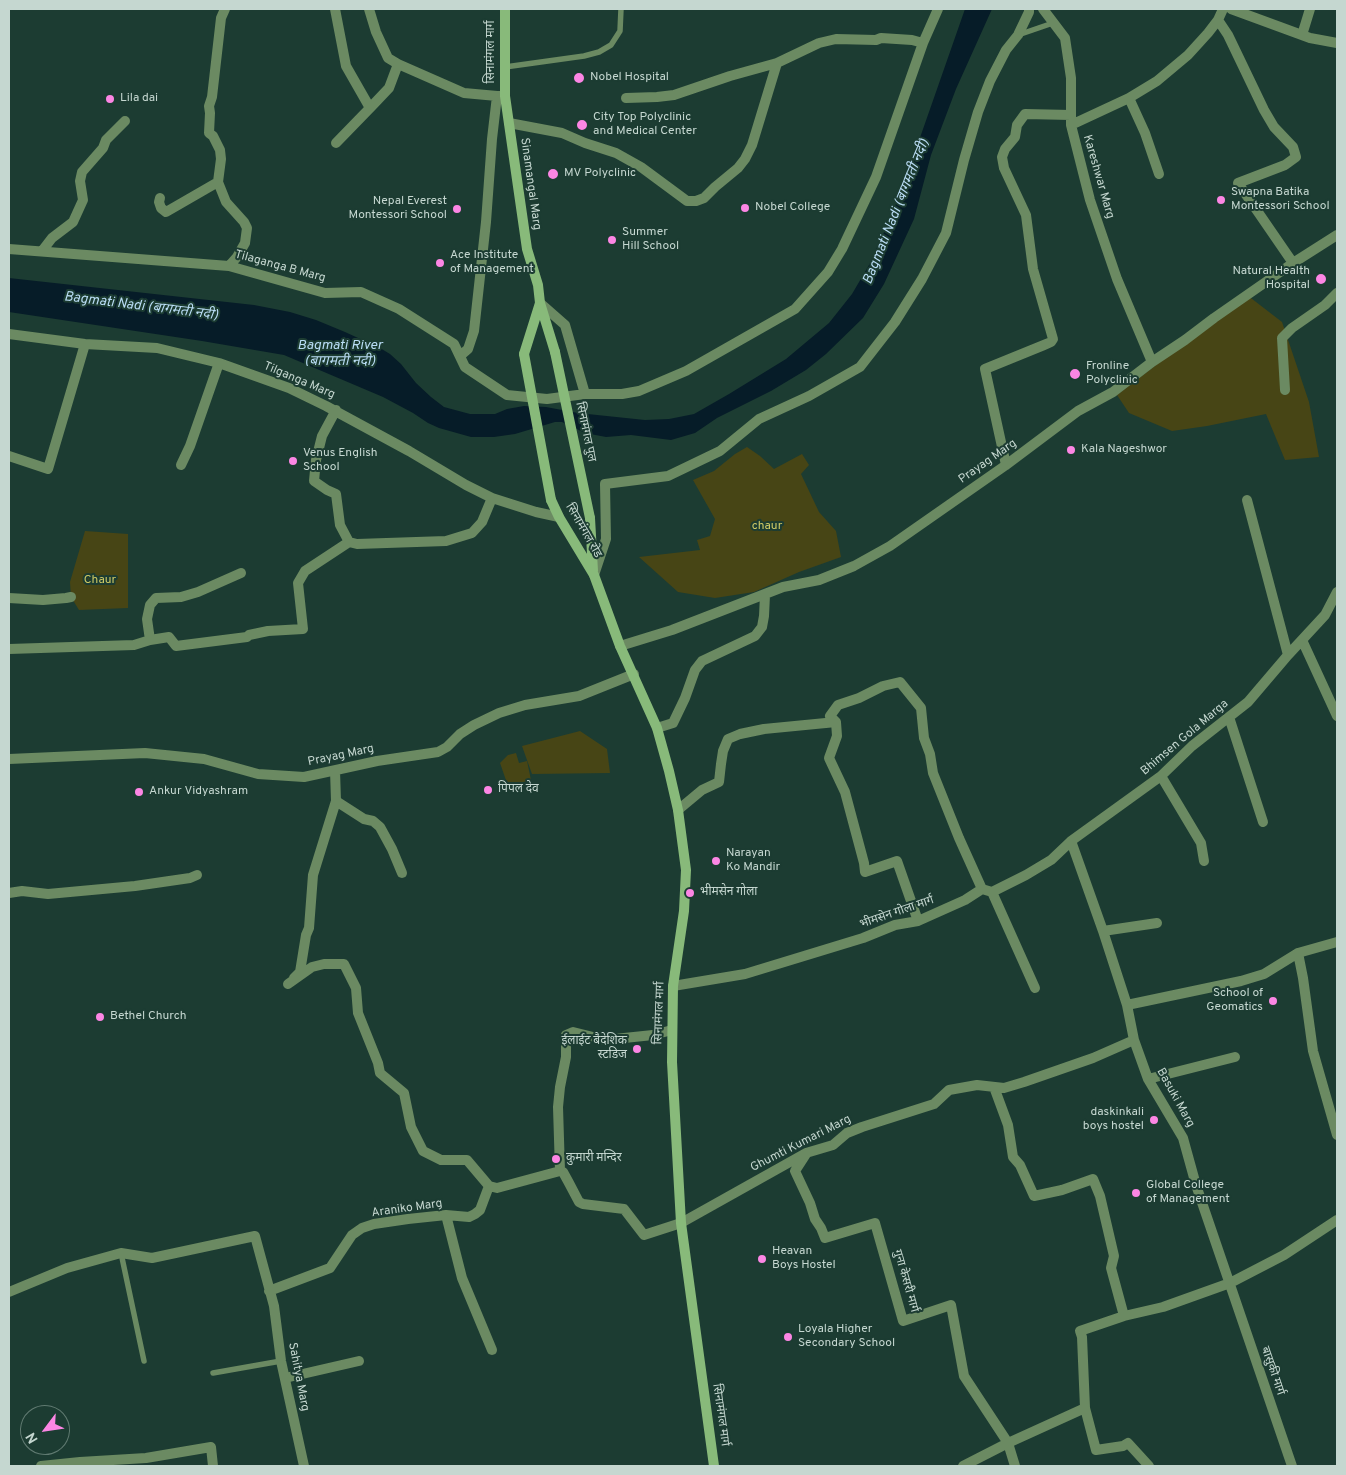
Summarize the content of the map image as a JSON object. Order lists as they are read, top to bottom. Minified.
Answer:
{"streets":{"main road":["सिनामंगल मार्ग","Sinamangal Marg","सिनामंगल पुल","सिनामंगल रोड"],"street":["Kareshwar Marg","Tilaganga B Marg","Tilganga Marg","Prayag Marg","Bhimsen Gola Marga","भीमसेन गोला मार्ग","Basuki Marg","Ghumti Kumari Marg","Araniko Marg","गुना केसरी मार्ग","बासुकी मार्ग","Sahitya Marg"]},"crossings":[["सिनामंगल मार्ग","Sinamangal Marg"],["सिनामंगल मार्ग","सिनामंगल पुल"],["सिनामंगल मार्ग","Prayag Marg"],["सिनामंगल मार्ग","सिनामंगल रोड"],["सिनामंगल मार्ग","भीमसेन गोला मार्ग"],["सिनामंगल मार्ग","Ghumti Kumari Marg"],["Kareshwar Marg","Prayag Marg"],["Sinamangal Marg","सिनामंगल पुल"],["Sinamangal Marg","सिनामंगल रोड"],["Tilganga Marg","सिनामंगल रोड"],["सिनामंगल पुल","सिनामंगल रोड"],["Bhimsen Gola Marga","भीमसेन गोला मार्ग"],["Bhimsen Gola Marga","Basuki Marg"],["भीमसेन गोला मार्ग","Basuki Marg"],["Basuki Marg","Ghumti Kumari Marg"],["Basuki Marg","बासुकी मार्ग"],["Ghumti Kumari Marg","गुना केसरी मार्ग"],["Araniko Marg","Sahitya Marg"]],"water":["Bagmati Nadi (बागमती नदी)","Bagmati River (बागमती नदी)"],"parks":["chaur","Chaur"],"places":["Nobel Hospital","Lila dai","City Top Polyclinic and Medical Center","MV Polyclinic","Swapna Batika Montessori School","Nobel College","Nepal Everest Montessori School","Summer Hill School","Ace Institute of Management","Natural Health Hospital","Fronline Polyclinic","Kala Nageshwor","Venus English School","पिपल देव","Ankur Vidyashram","Narayan Ko Mandir","भीमसेन गोला","School of Geomatics","Bethel Church","ईलाईट बैदेशिक स्टडिज","daskinkali boys hostel","कुमारी मन्दिर","Global College of Management","Heavan Boys Hostel","Loyala Higher Secondary School"],"north":"bottom left"}
